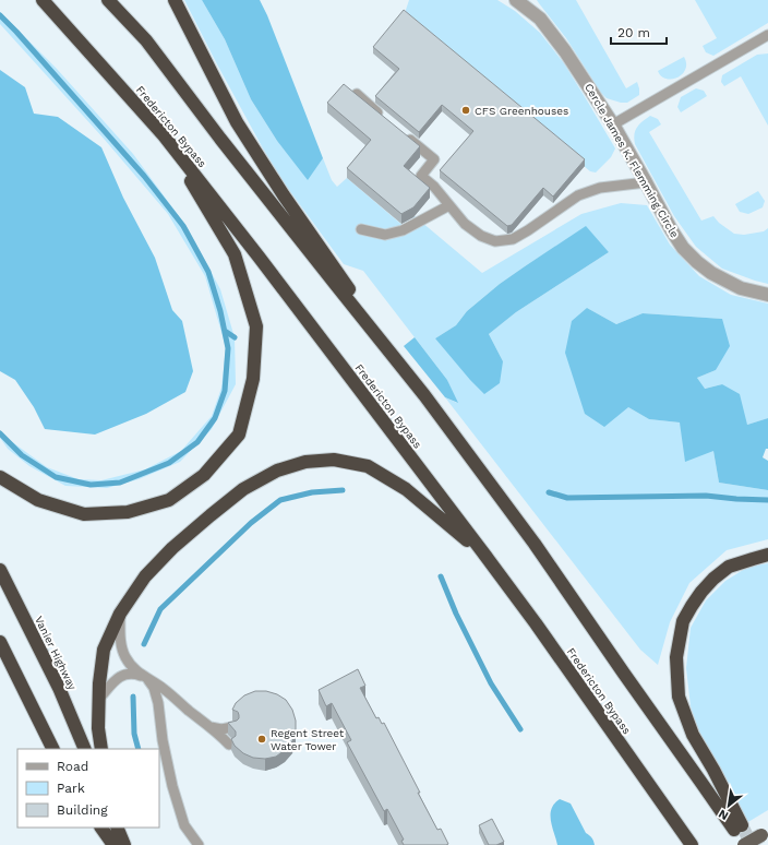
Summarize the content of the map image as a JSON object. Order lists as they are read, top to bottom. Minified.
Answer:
{"streets":{"highway":["Fredericton Bypass","Vanier Highway"],"street":["Cercle James K. Flemming Circle"]},"places":["CFS Greenhouses","Regent Street Water Tower"],"legend":["Road","Park","Building"],"scale_bar":"20 m","north":"bottom left"}
